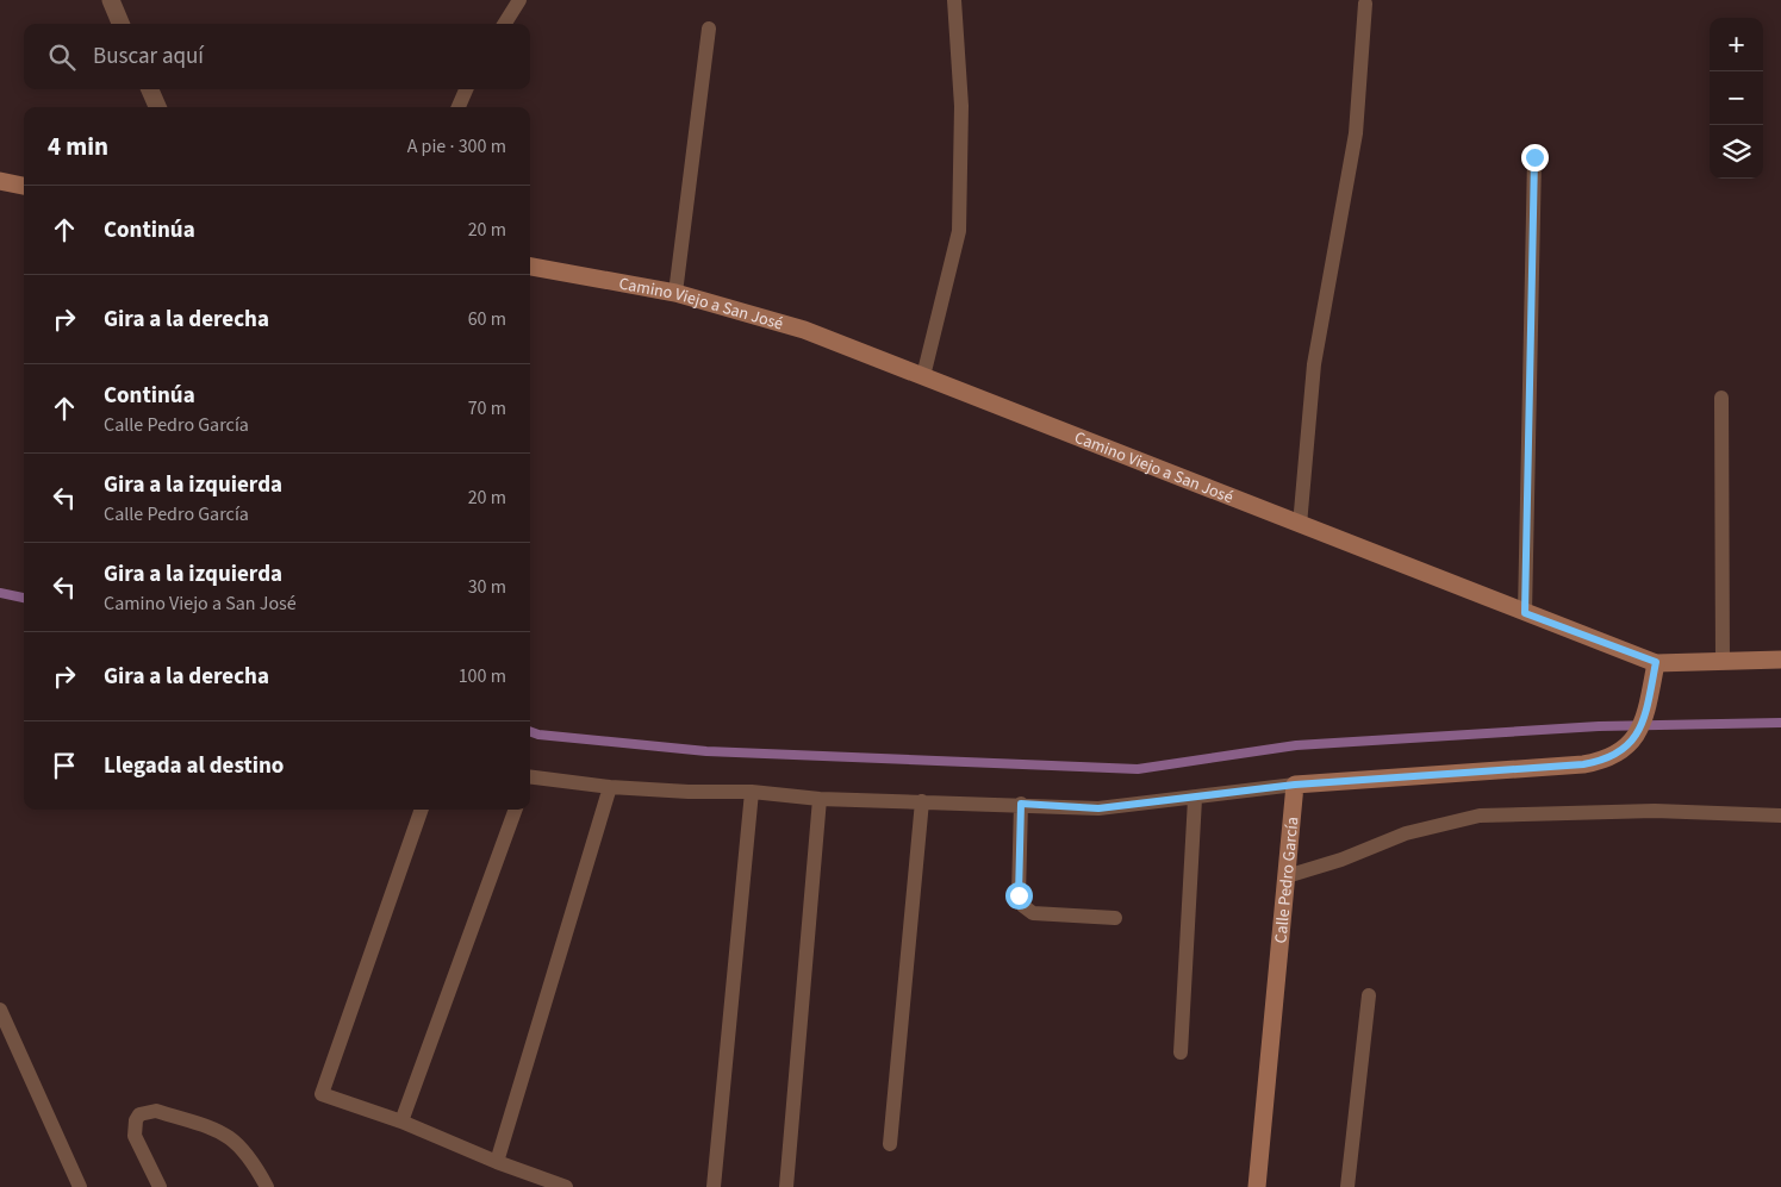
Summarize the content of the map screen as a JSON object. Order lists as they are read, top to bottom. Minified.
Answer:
{"streets":{"street":["Camino Viejo a San José","Calle Pedro García"]},"page":{"map_buttons":["+","−"],"search":"Buscar aquí","heading":["4 min","A pie · 300 m"],"list":[["Continúa","20 m"],["Gira a la derecha","60 m"],["Continúa","Calle Pedro García","70 m"],["Gira a la izquierda","Calle Pedro García","20 m"],["Gira a la izquierda","Camino Viejo a San José","30 m"],["Gira a la derecha","100 m"],"Llegada al destino"]}}
